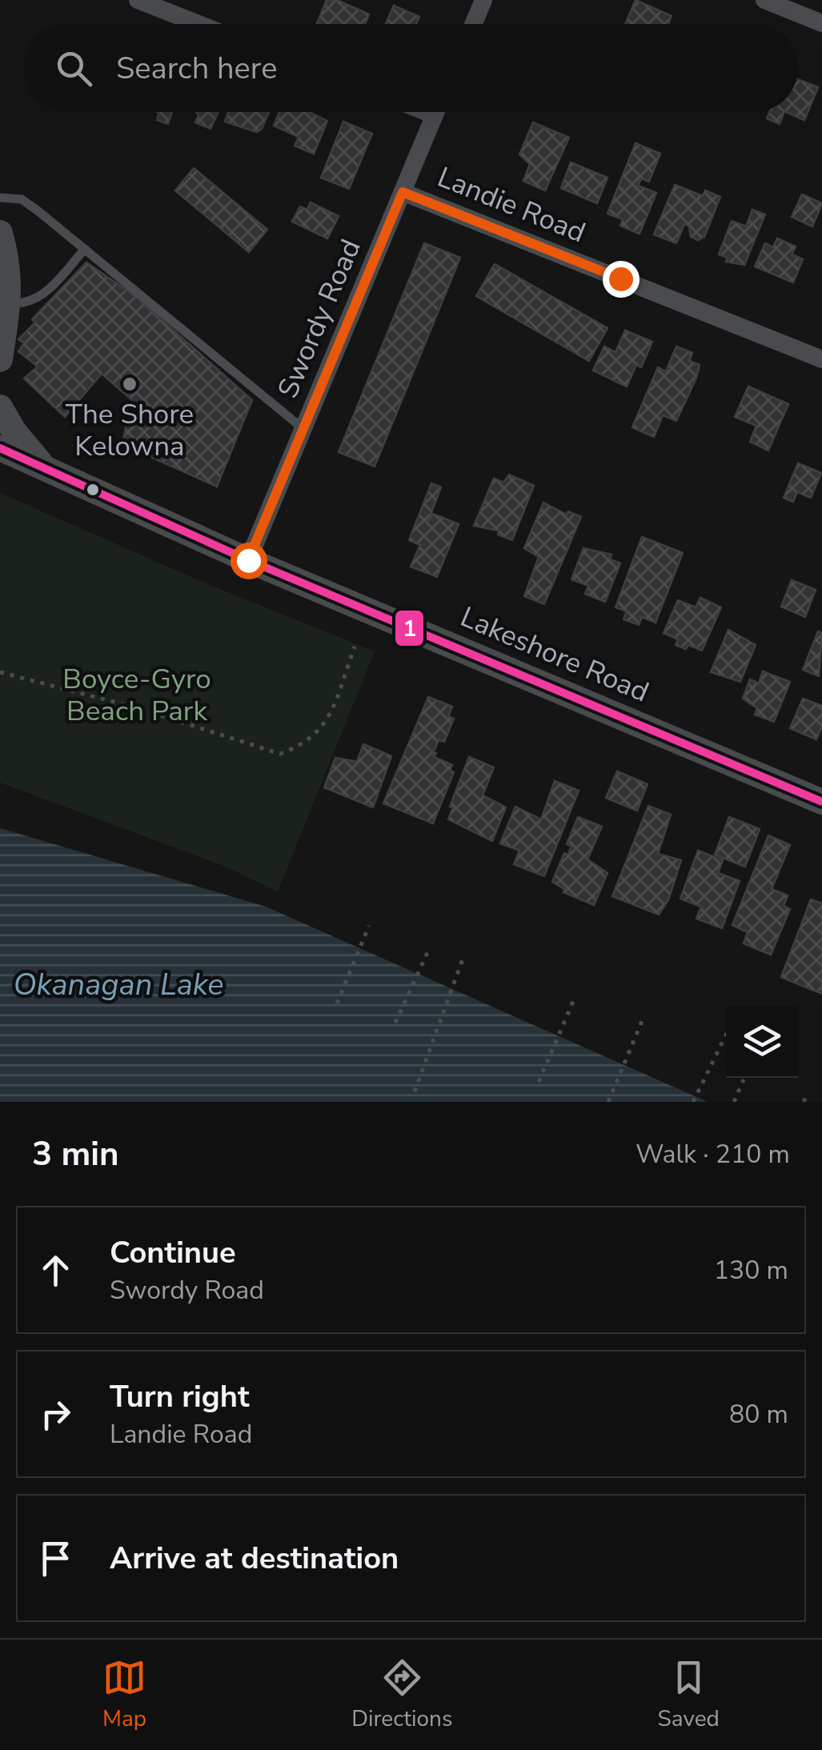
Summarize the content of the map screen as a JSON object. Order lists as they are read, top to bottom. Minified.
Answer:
{"streets":{"main road":["Lakeshore Road"],"street":["Landie Road","Swordy Road"]},"crossings":[["Landie Road","Swordy Road"],["Swordy Road","Lakeshore Road"]],"water":["Okanagan Lake"],"parks":["Boyce-Gyro Beach Park"],"places":["The Shore Kelowna"],"lines":["transit line 1"],"page":{"search":"Search here","heading":["3 min","Walk · 210 m"],"list":[["Continue","Swordy Road","130 m"],["Turn right","Landie Road","80 m"],"Arrive at destination"],"nav":["Map","Directions","Saved"]}}
